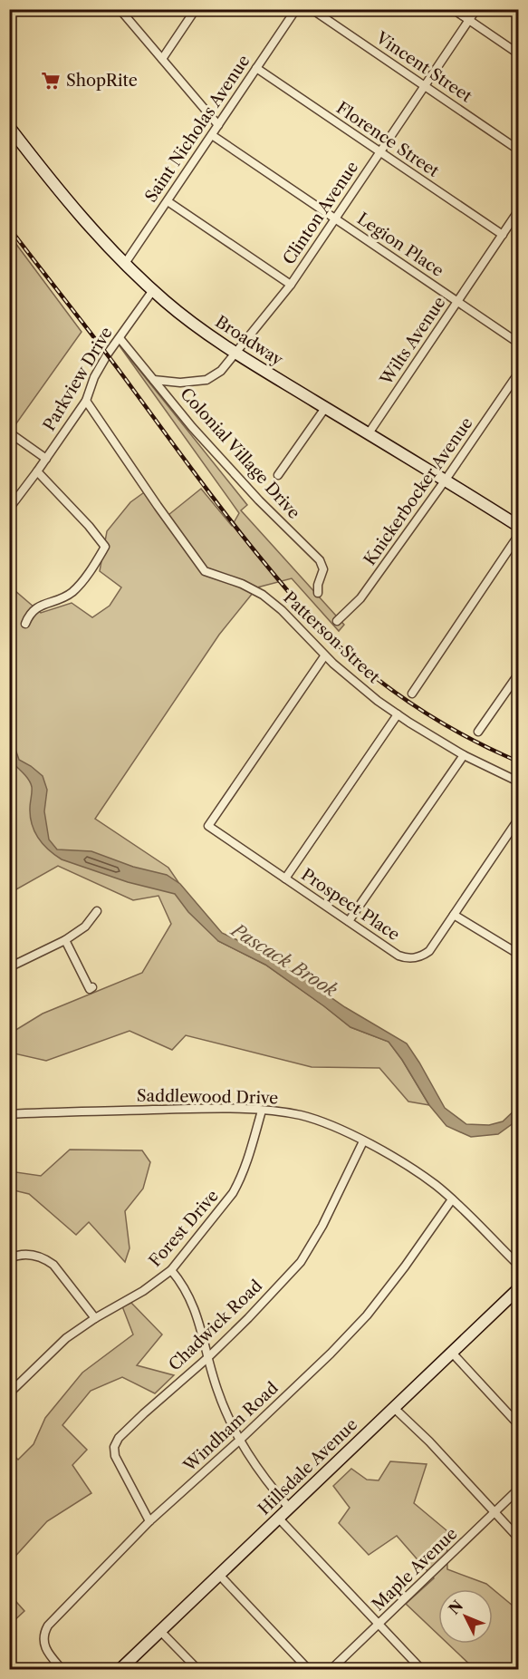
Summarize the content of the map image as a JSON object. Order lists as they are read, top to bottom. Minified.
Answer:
{"streets":{"street":["Vincent Street","Saint Nicholas Avenue","Florence Street","Clinton Avenue","Legion Place","Broadway","Wilts Avenue","Parkview Drive","Colonial Village Drive","Knickerbocker Avenue","Patterson Street","Prospect Place","Saddlewood Drive","Forest Drive","Chadwick Road","Windham Road","Hillsdale Avenue","Maple Avenue"]},"crossings":[["Vincent Street","Clinton Avenue"],["Saint Nicholas Avenue","Florence Street"],["Saint Nicholas Avenue","Legion Place"],["Saint Nicholas Avenue","Broadway"],["Florence Street","Clinton Avenue"],["Florence Street","Wilts Avenue"],["Clinton Avenue","Legion Place"],["Clinton Avenue","Broadway"],["Clinton Avenue","Colonial Village Drive"],["Legion Place","Wilts Avenue"],["Broadway","Wilts Avenue"],["Broadway","Parkview Drive"],["Broadway","Knickerbocker Avenue"],["Parkview Drive","Colonial Village Drive"],["Parkview Drive","Patterson Street"],["Patterson Street","Prospect Place"],["Saddlewood Drive","Forest Drive"],["Saddlewood Drive","Chadwick Road"],["Saddlewood Drive","Windham Road"],["Chadwick Road","Windham Road"]],"water":["Pascack Brook"],"places":{"supermarket":["ShopRite"]},"north":"top left"}
